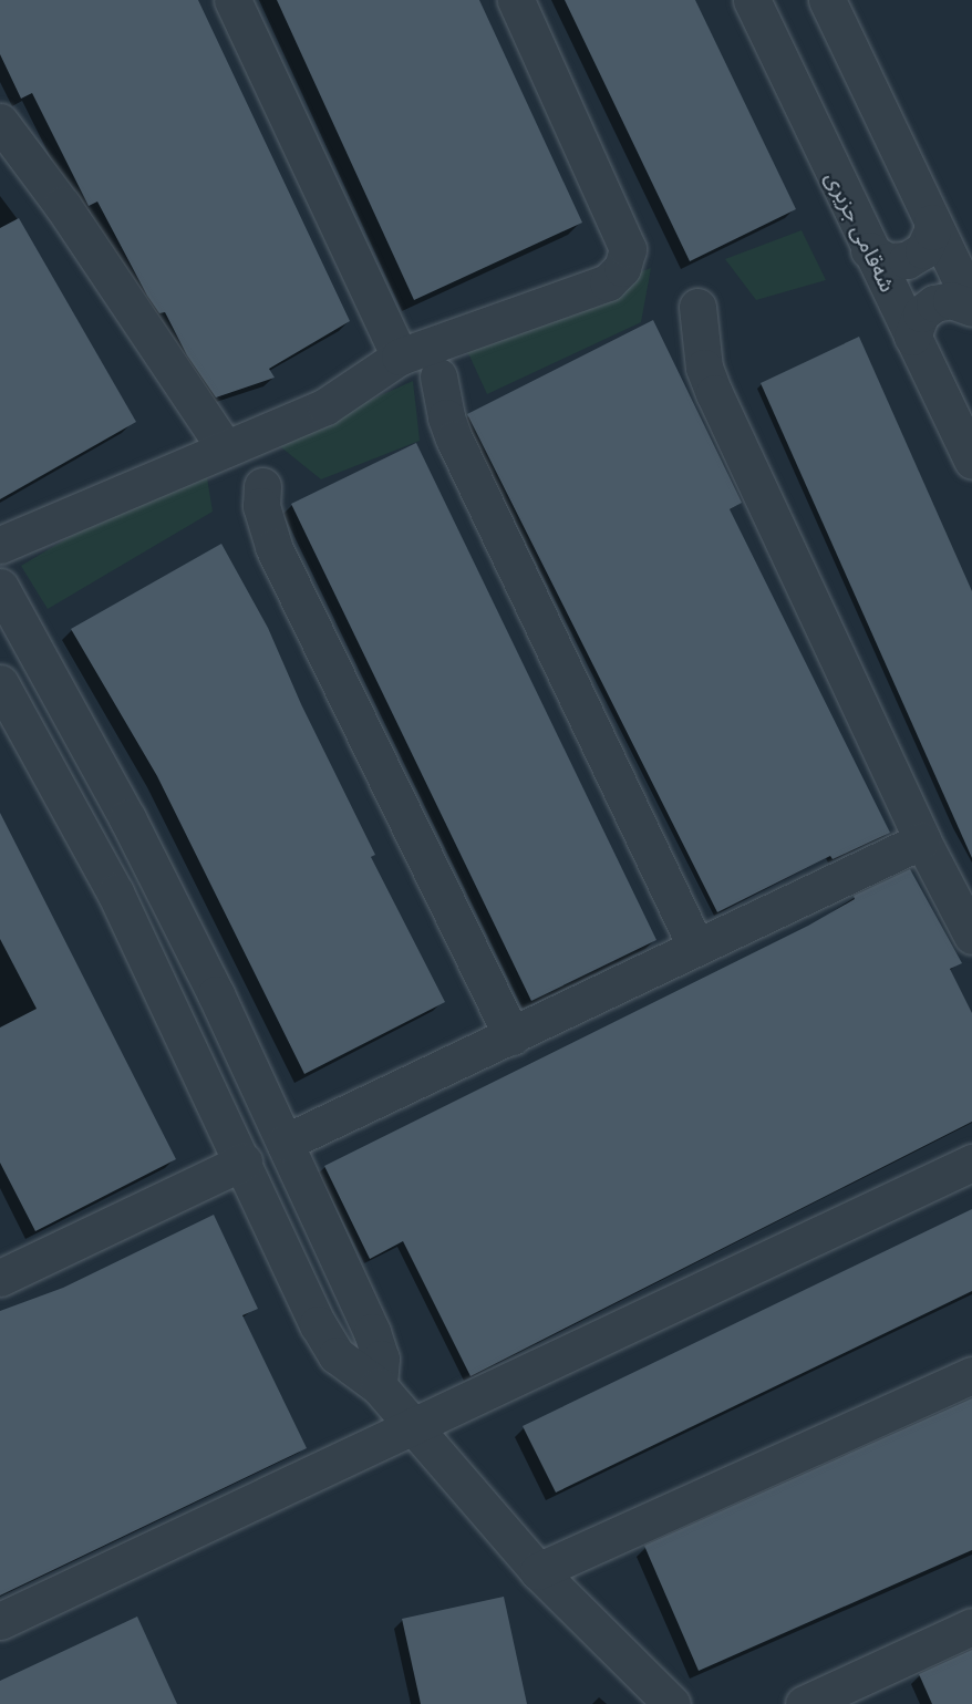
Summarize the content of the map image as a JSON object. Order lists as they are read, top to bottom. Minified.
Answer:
{"streets":{"street":["شەقامی جزیری"]}}
